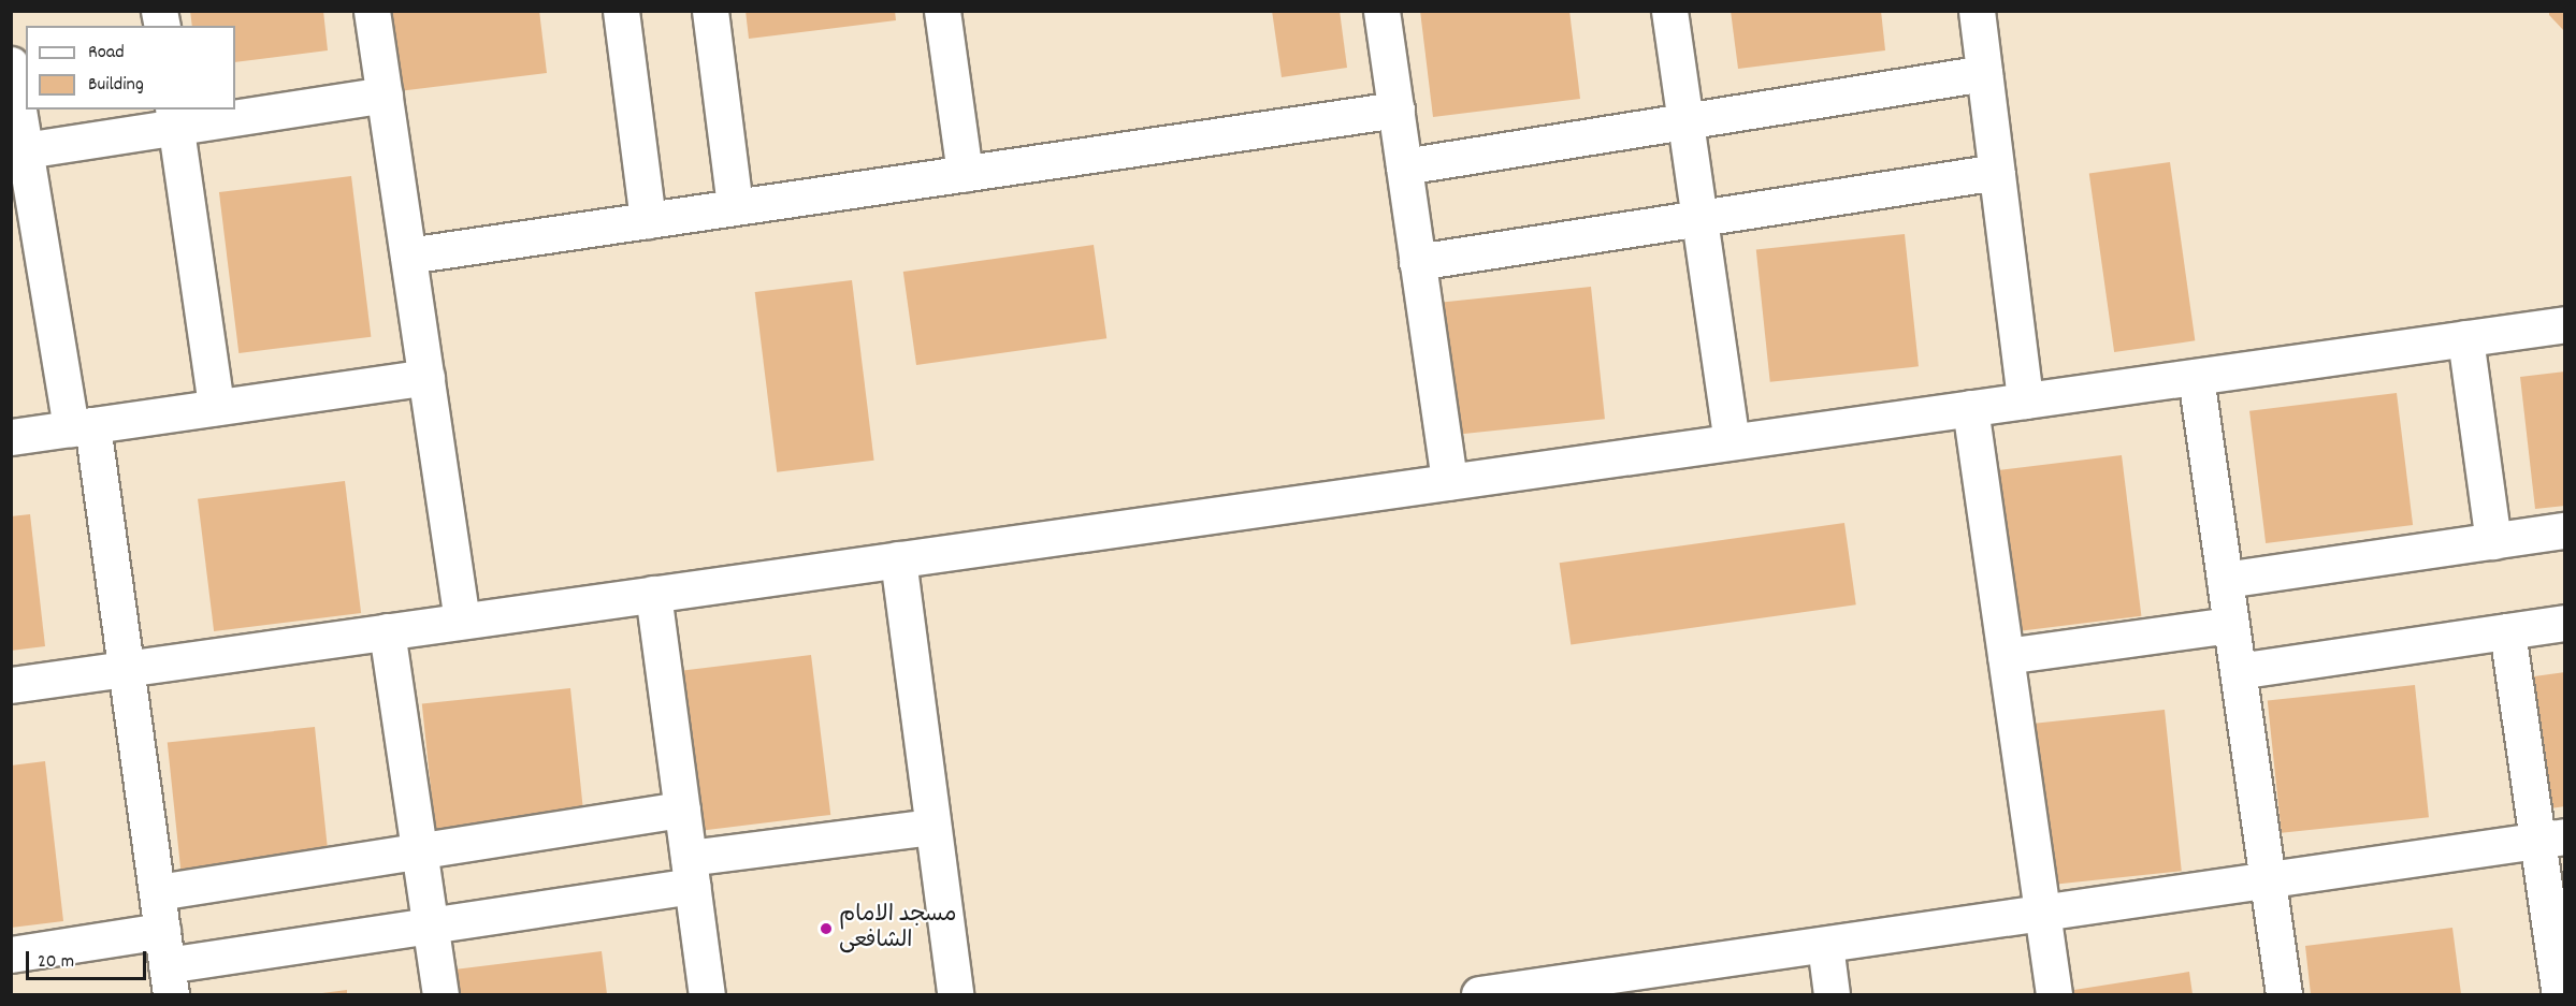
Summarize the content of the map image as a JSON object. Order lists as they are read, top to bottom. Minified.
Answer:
{"places":["مسجد الامام الشافعى"],"legend":["Road","Building"],"scale_bar":"20 m"}
